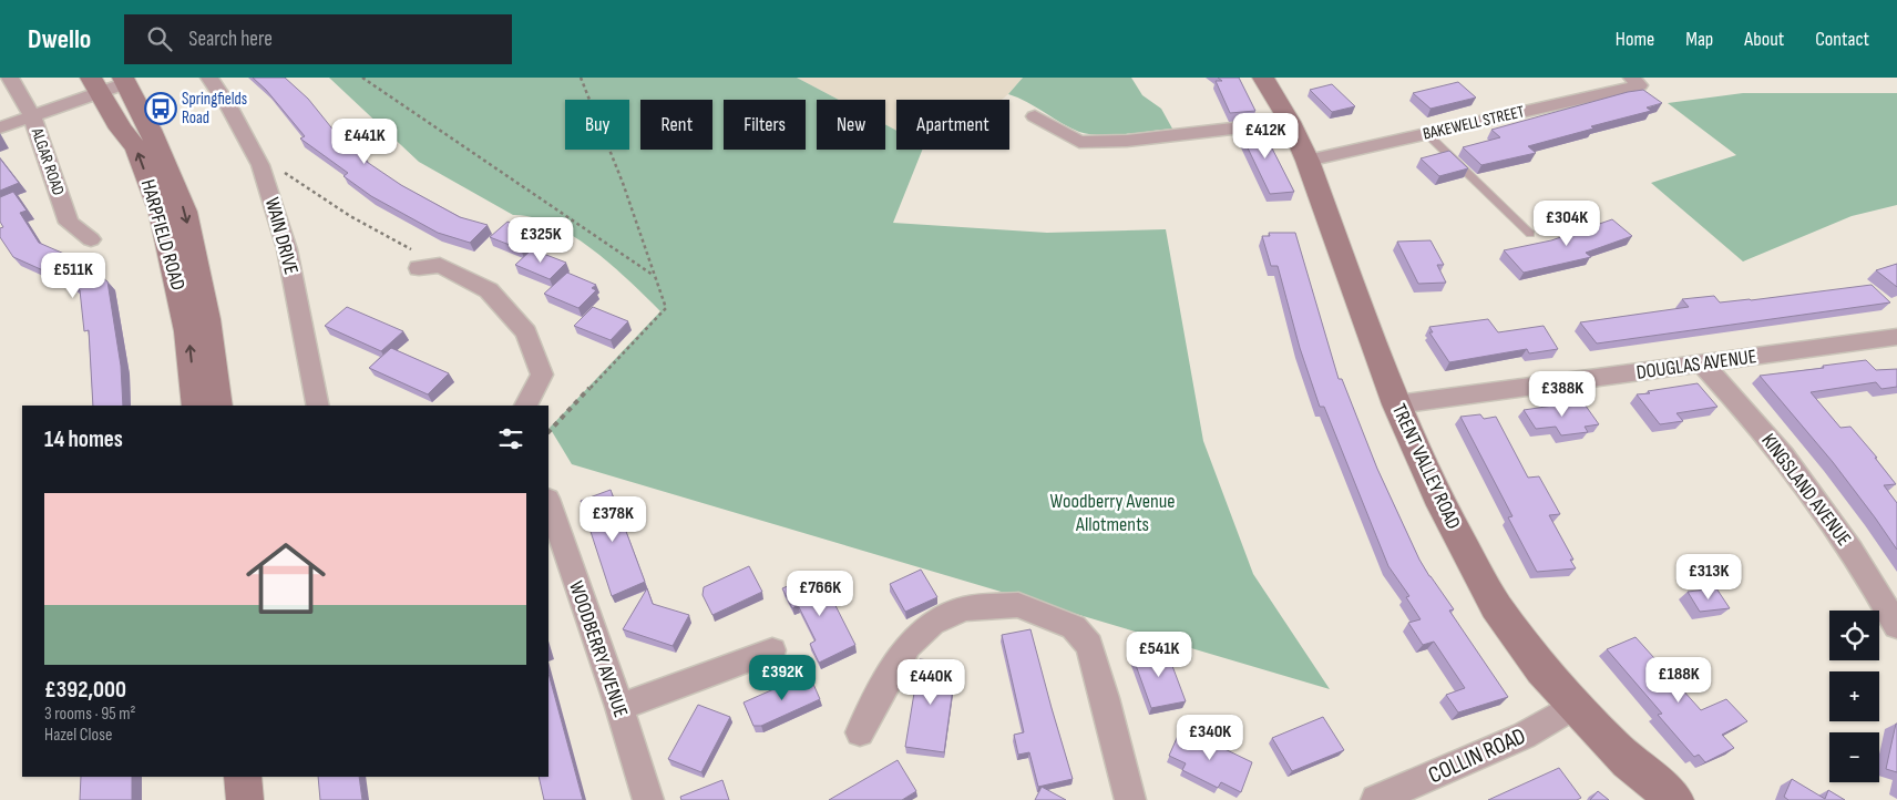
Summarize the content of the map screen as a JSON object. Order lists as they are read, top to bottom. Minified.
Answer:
{"streets":{"street":["BAKEWELL STREET","ALGAR ROAD","HARPFIELD ROAD","WAIN DRIVE","DOUGLAS AVENUE","TRENT VALLEY ROAD","KINGSLAND AVENUE","WOODBERRY AVENUE","COLLIN ROAD"]},"crossings":[["BAKEWELL STREET","TRENT VALLEY ROAD"],["DOUGLAS AVENUE","TRENT VALLEY ROAD"],["DOUGLAS AVENUE","KINGSLAND AVENUE"],["TRENT VALLEY ROAD","COLLIN ROAD"]],"parks":["Woodberry Avenue Allotments"],"places":{"bus stop":["Springfields Road"]},"page":{"header":"Dwello","search":"Search here","nav":["Home","Map","About","Contact"],"chip":["Buy","Rent","Filters","New","Apartment"],"price":["£412K","£441K","£304K","£325K","£511K","£388K","£378K","£313K","£766K","£541K","£392K","£188K","£440K","£340K"],"heading":"14 homes","list":[{"name":"£392,000","note":"3 rooms · 95 m² · Hazel Close"}],"map_buttons":["+","−"]}}
